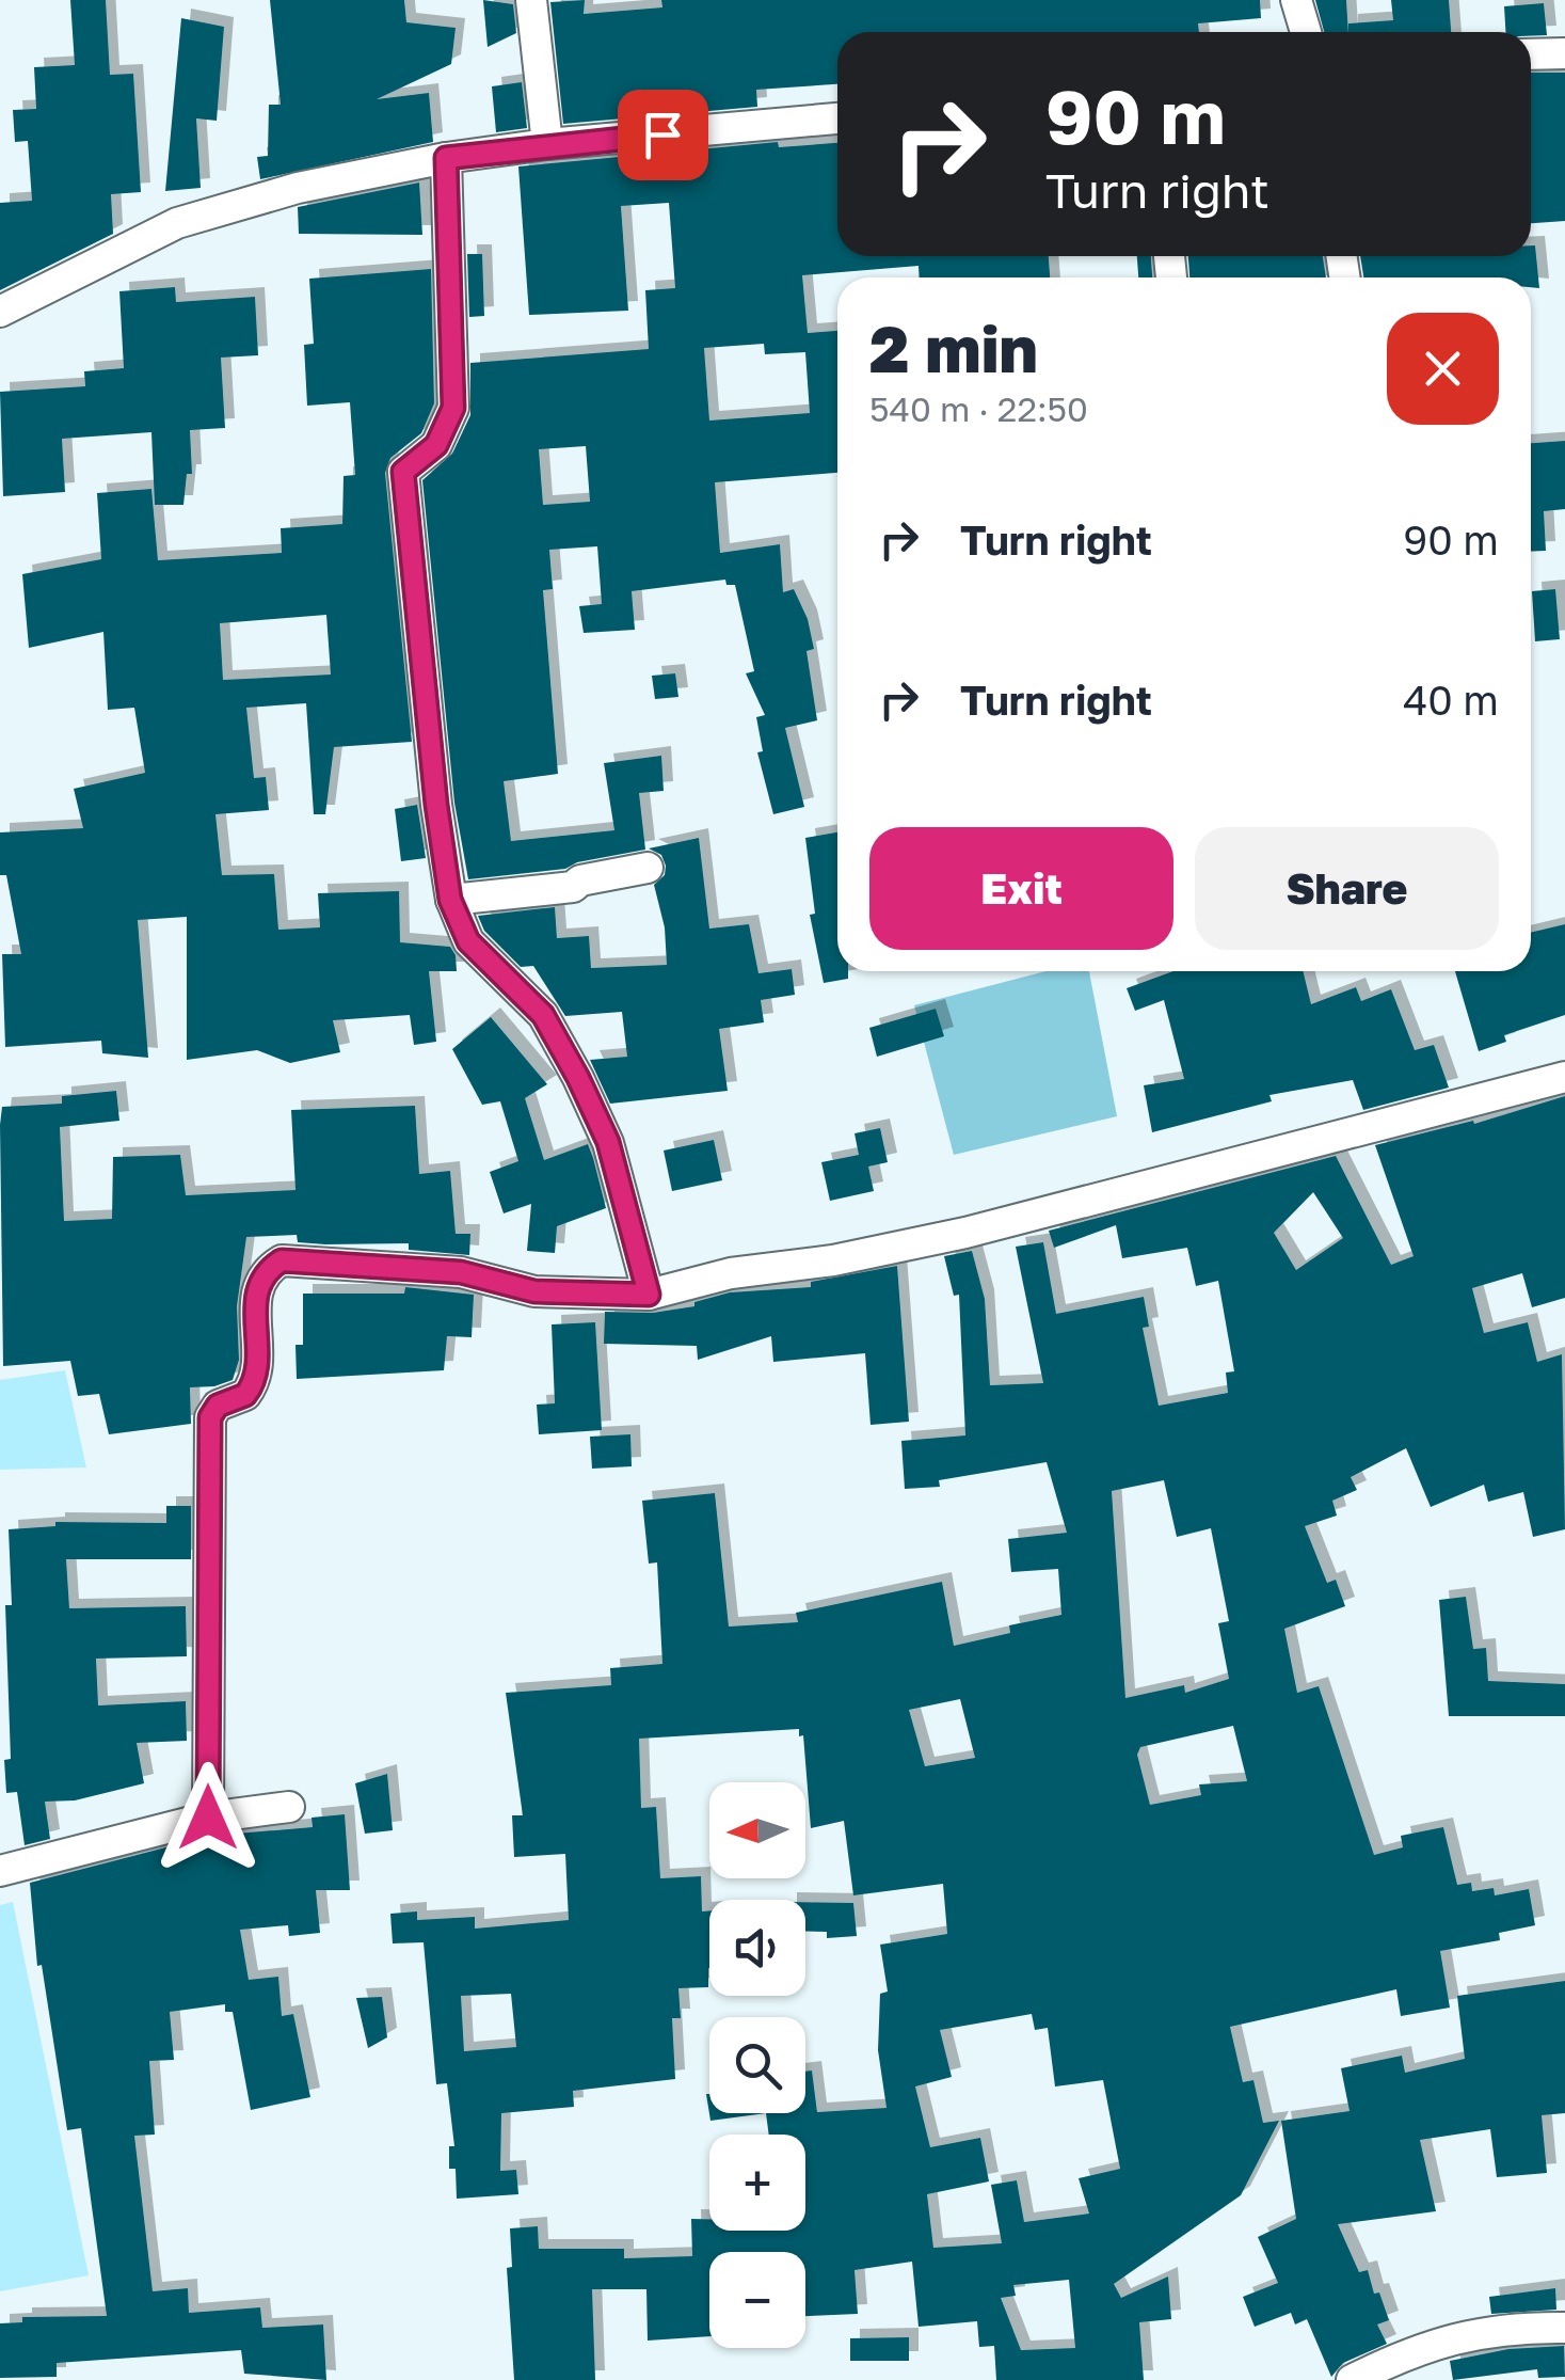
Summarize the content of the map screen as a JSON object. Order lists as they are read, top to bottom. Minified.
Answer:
{"north":"left","page":{"turn":["90 m","Turn right"],"heading":["2 min","540 m · 22:50"],"list":[{"name":"Turn right","value":"90 m"},{"name":"Turn right","value":"40 m"}],"buttons":["Exit","Share"],"map_buttons":["+","−"]}}
